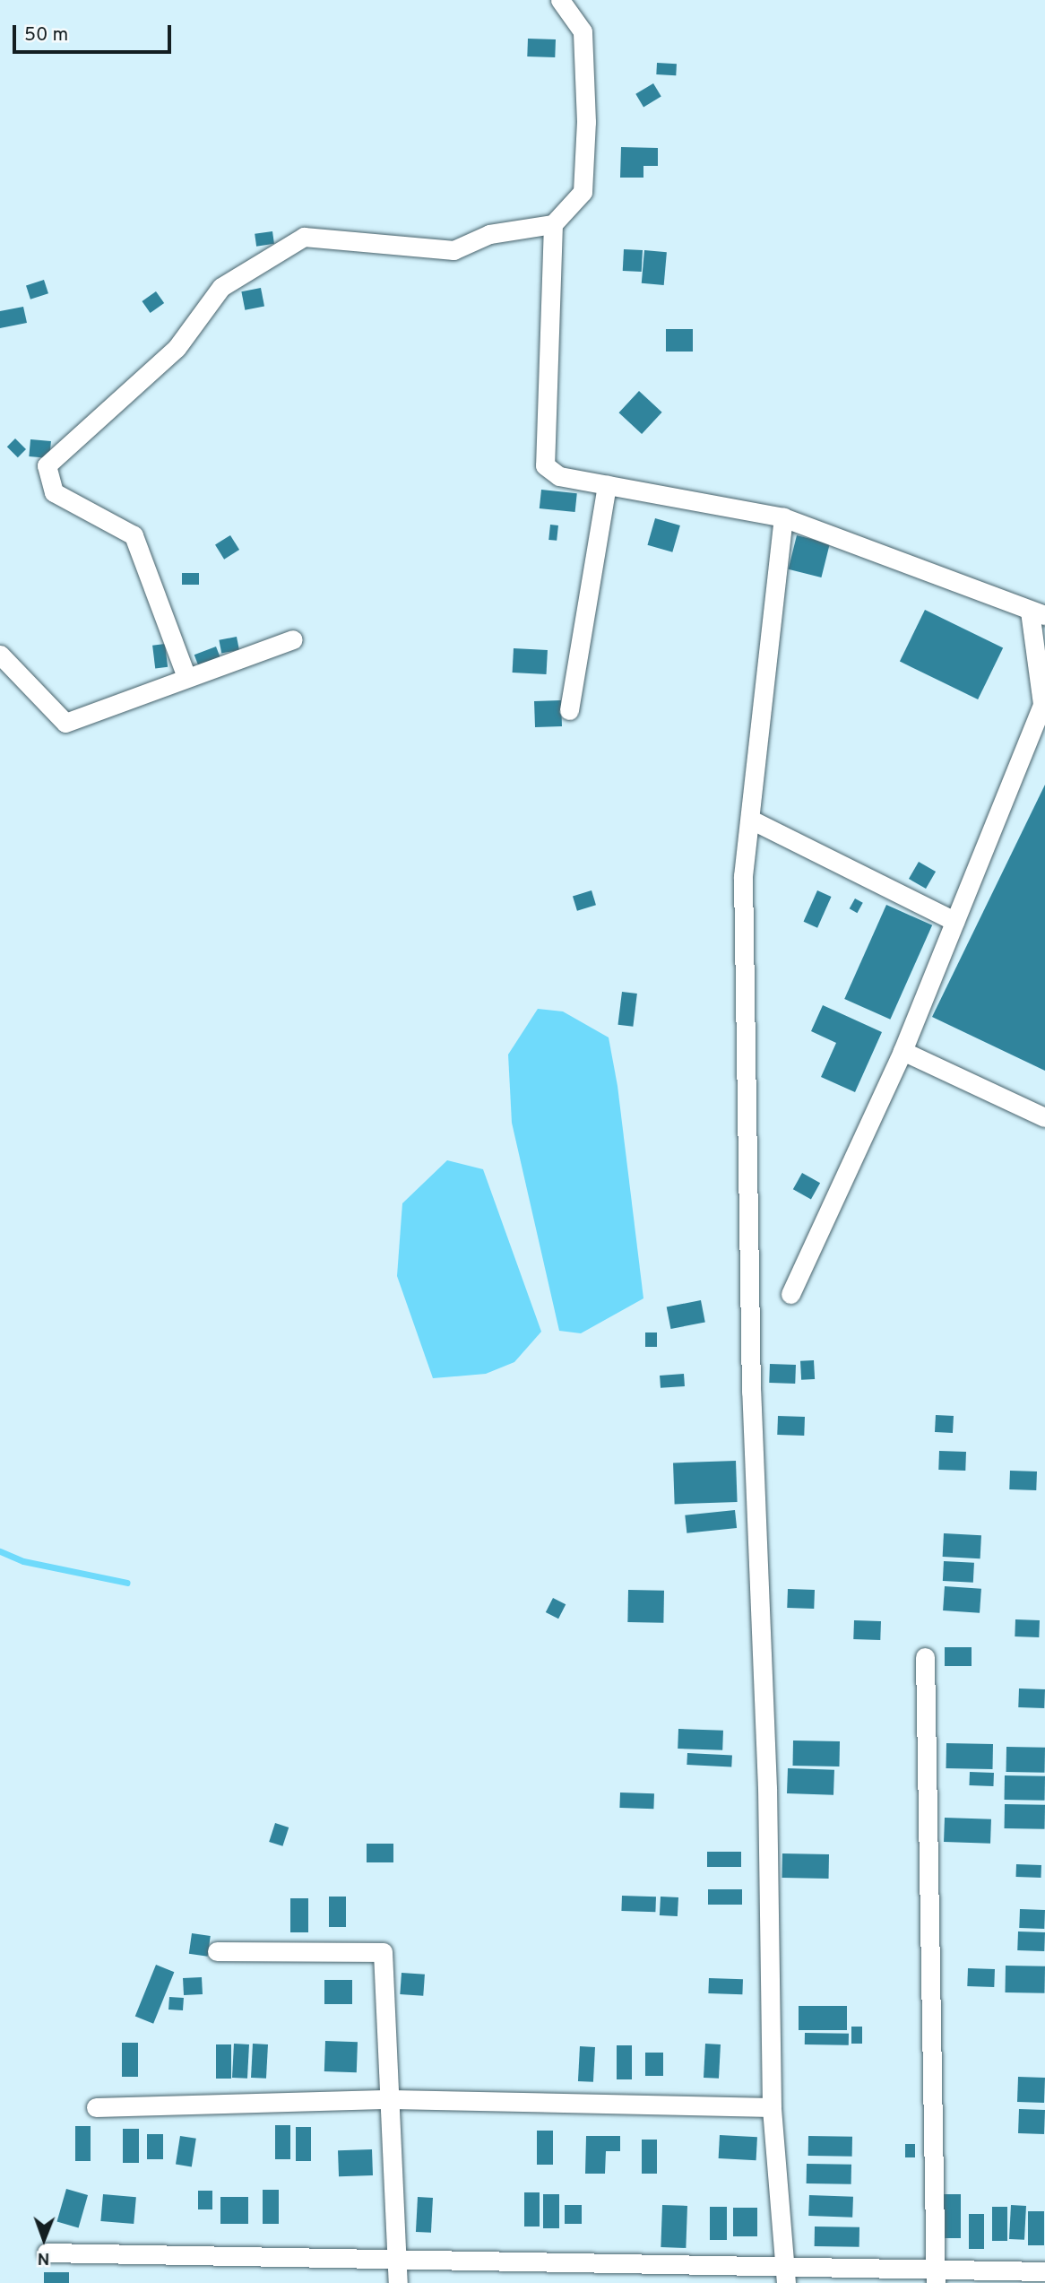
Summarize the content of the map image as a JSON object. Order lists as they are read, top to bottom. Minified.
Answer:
{"scale_bar":"50 m","north":"bottom"}
